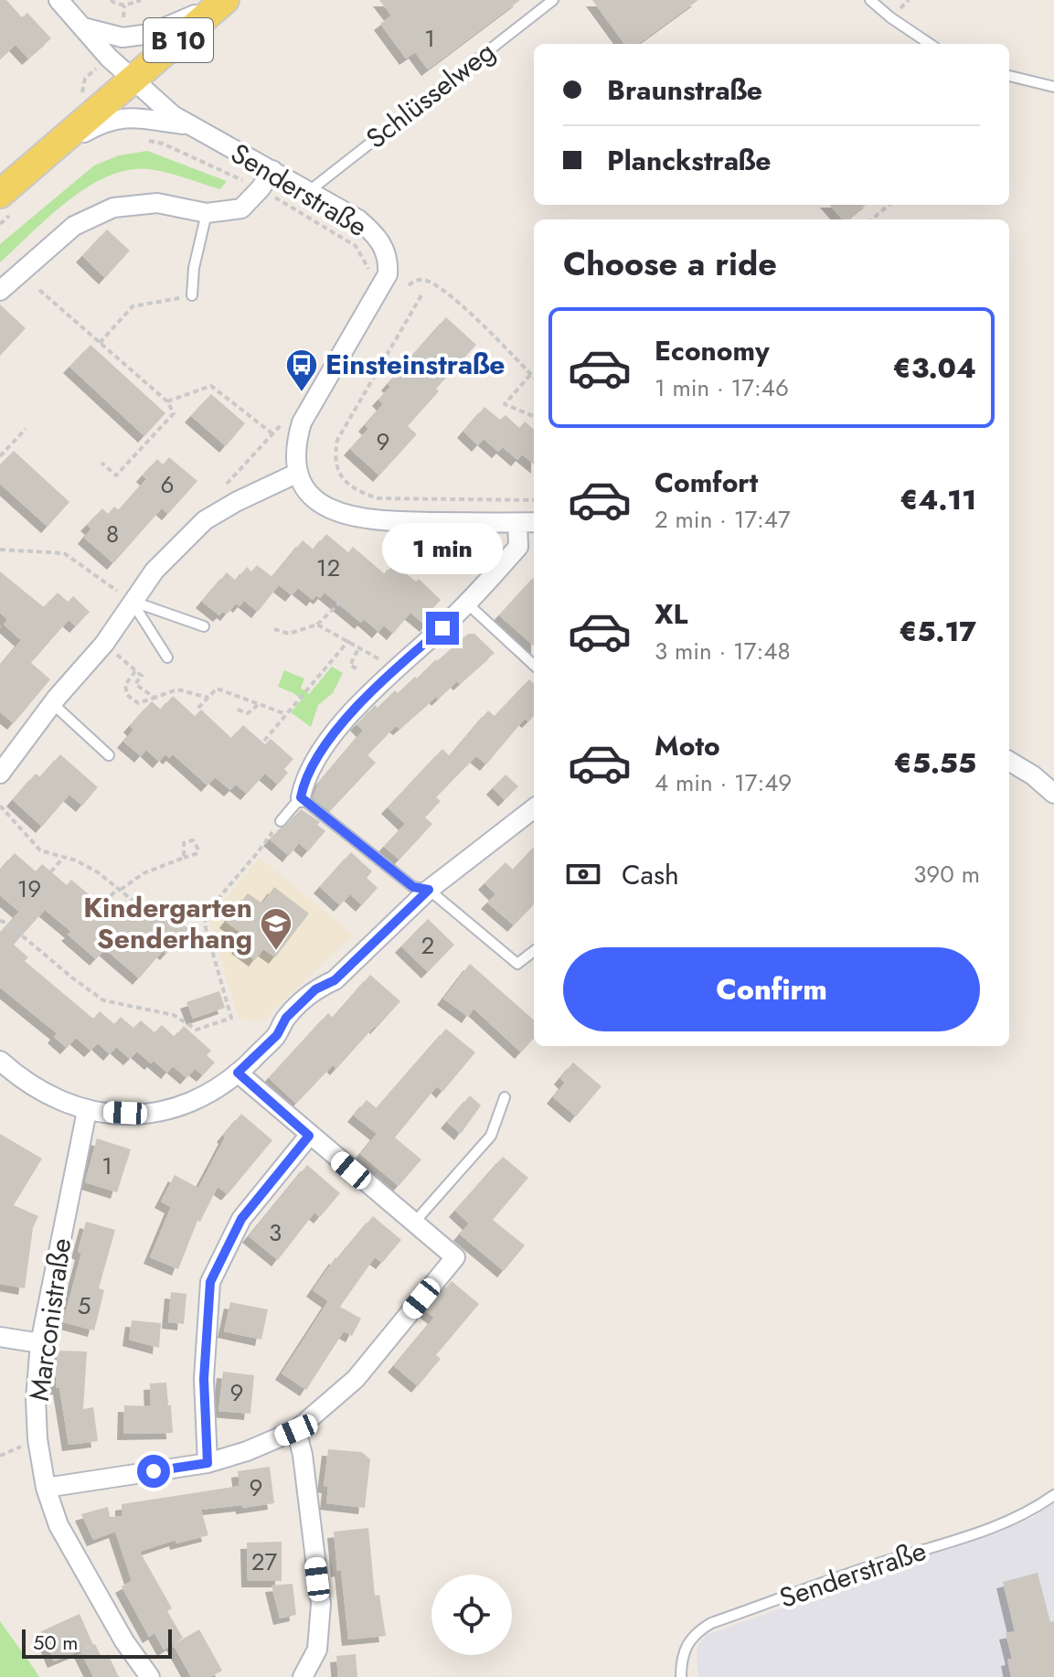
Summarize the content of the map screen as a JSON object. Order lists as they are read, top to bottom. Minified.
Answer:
{"streets":{"main road":["B 10"],"street":["Senderstraße","Marconistraße"],"lane":["Schlüsselweg"]},"crossings":[["B 10","Senderstraße"],["Schlüsselweg","Senderstraße"]],"places":{"bus stop":["Einsteinstraße"],"school or university":["Kindergarten Senderhang"]},"house_numbers":["1","9","6","8","12","19","2","1","3","5","9","9","27"],"scale_bar":"50 m","page":{"banner":["Braunstraße","Planckstraße"],"heading":"Choose a ride","list":[{"name":"Economy","note":"1 min · 17:46","value":"€3.04"},{"name":"Comfort","note":"2 min · 17:47","value":"€4.11"},{"name":"XL","note":"3 min · 17:48","value":"€5.17"},{"name":"Moto","note":"4 min · 17:49","value":"€5.55"}],"bubble":"1 min","pay":["Cash","390 m"],"buttons":"Confirm","scale":"50 m"}}
